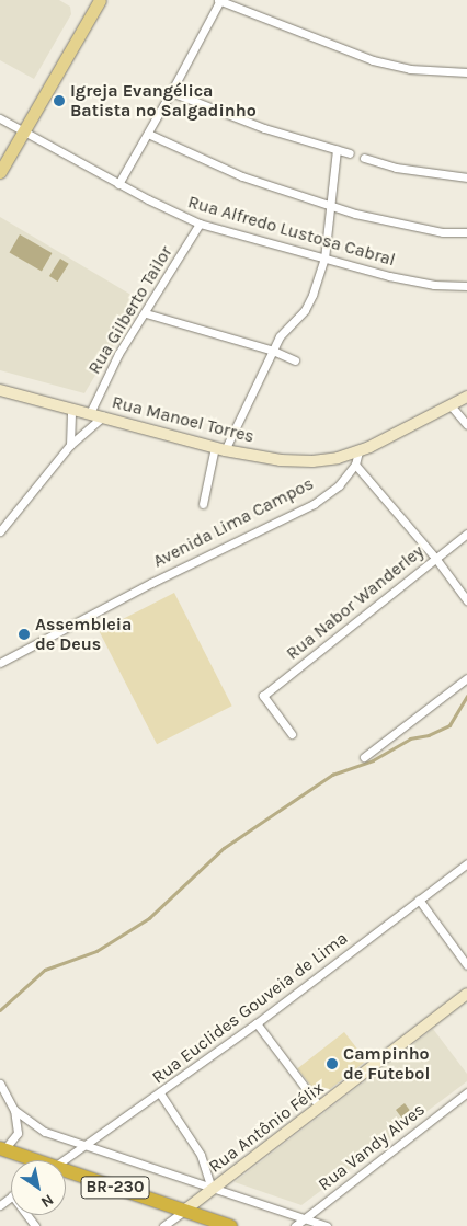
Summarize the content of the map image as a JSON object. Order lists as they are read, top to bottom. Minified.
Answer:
{"streets":{"highway":["BR-230"],"main road":["Rua Manoel Torres","Rua Antônio Félix"],"street":["Rua Alfredo Lustosa Cabral","Rua Gilberto Tailor","Avenida Lima Campos","Rua Nabor Wanderley","Rua Euclides Gouveia de Lima","Rua Vandy Alves"]},"crossings":[["Rua Alfredo Lustosa Cabral","Rua Gilberto Tailor"],["Rua Gilberto Tailor","Rua Manoel Torres"],["Rua Manoel Torres","Avenida Lima Campos"],["Rua Antônio Félix","BR-230"]],"places":["Igreja Evangélica Batista no Salgadinho","Assembleia de Deus","Campinho de Futebol"],"north":"bottom right"}
